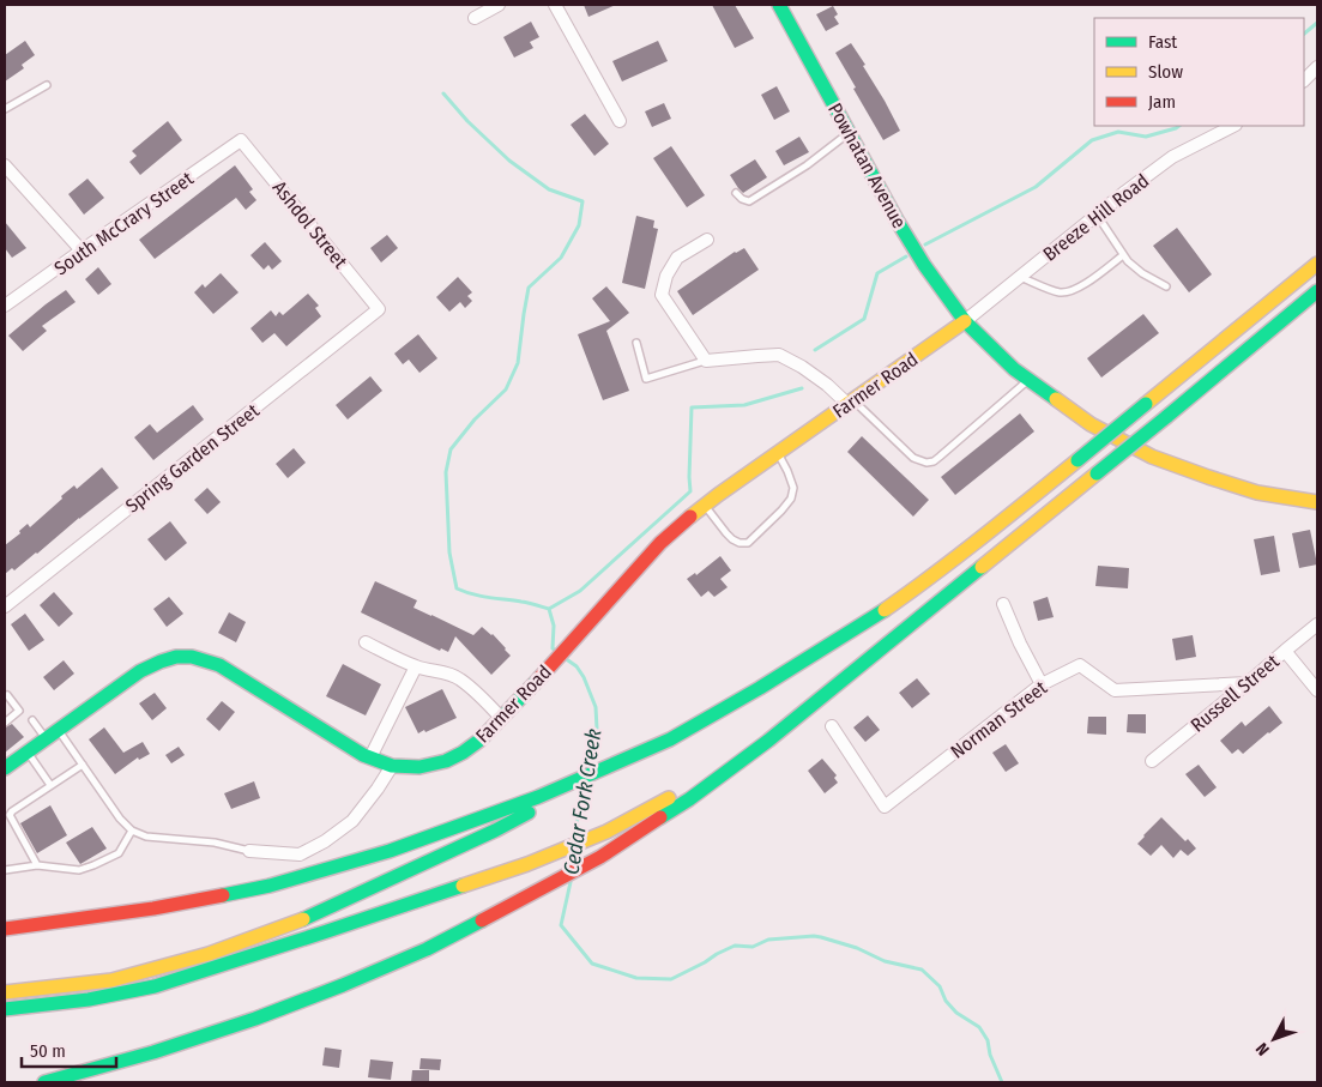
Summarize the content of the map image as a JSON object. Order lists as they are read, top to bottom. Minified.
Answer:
{"streets":{"main road":["Powhatan Avenue","Farmer Road"],"street":["Breeze Hill Road","South McCrary Street","Ashdol Street","Spring Garden Street","Russell Street","Norman Street"]},"crossings":[["Powhatan Avenue","Breeze Hill Road"],["Powhatan Avenue","Farmer Road"],["Breeze Hill Road","Farmer Road"],["South McCrary Street","Ashdol Street"],["Ashdol Street","Spring Garden Street"],["Russell Street","Norman Street"]],"water":["Cedar Fork Creek"],"legend":["Fast","Slow","Jam"],"scale_bar":"50 m","north":"bottom left"}
